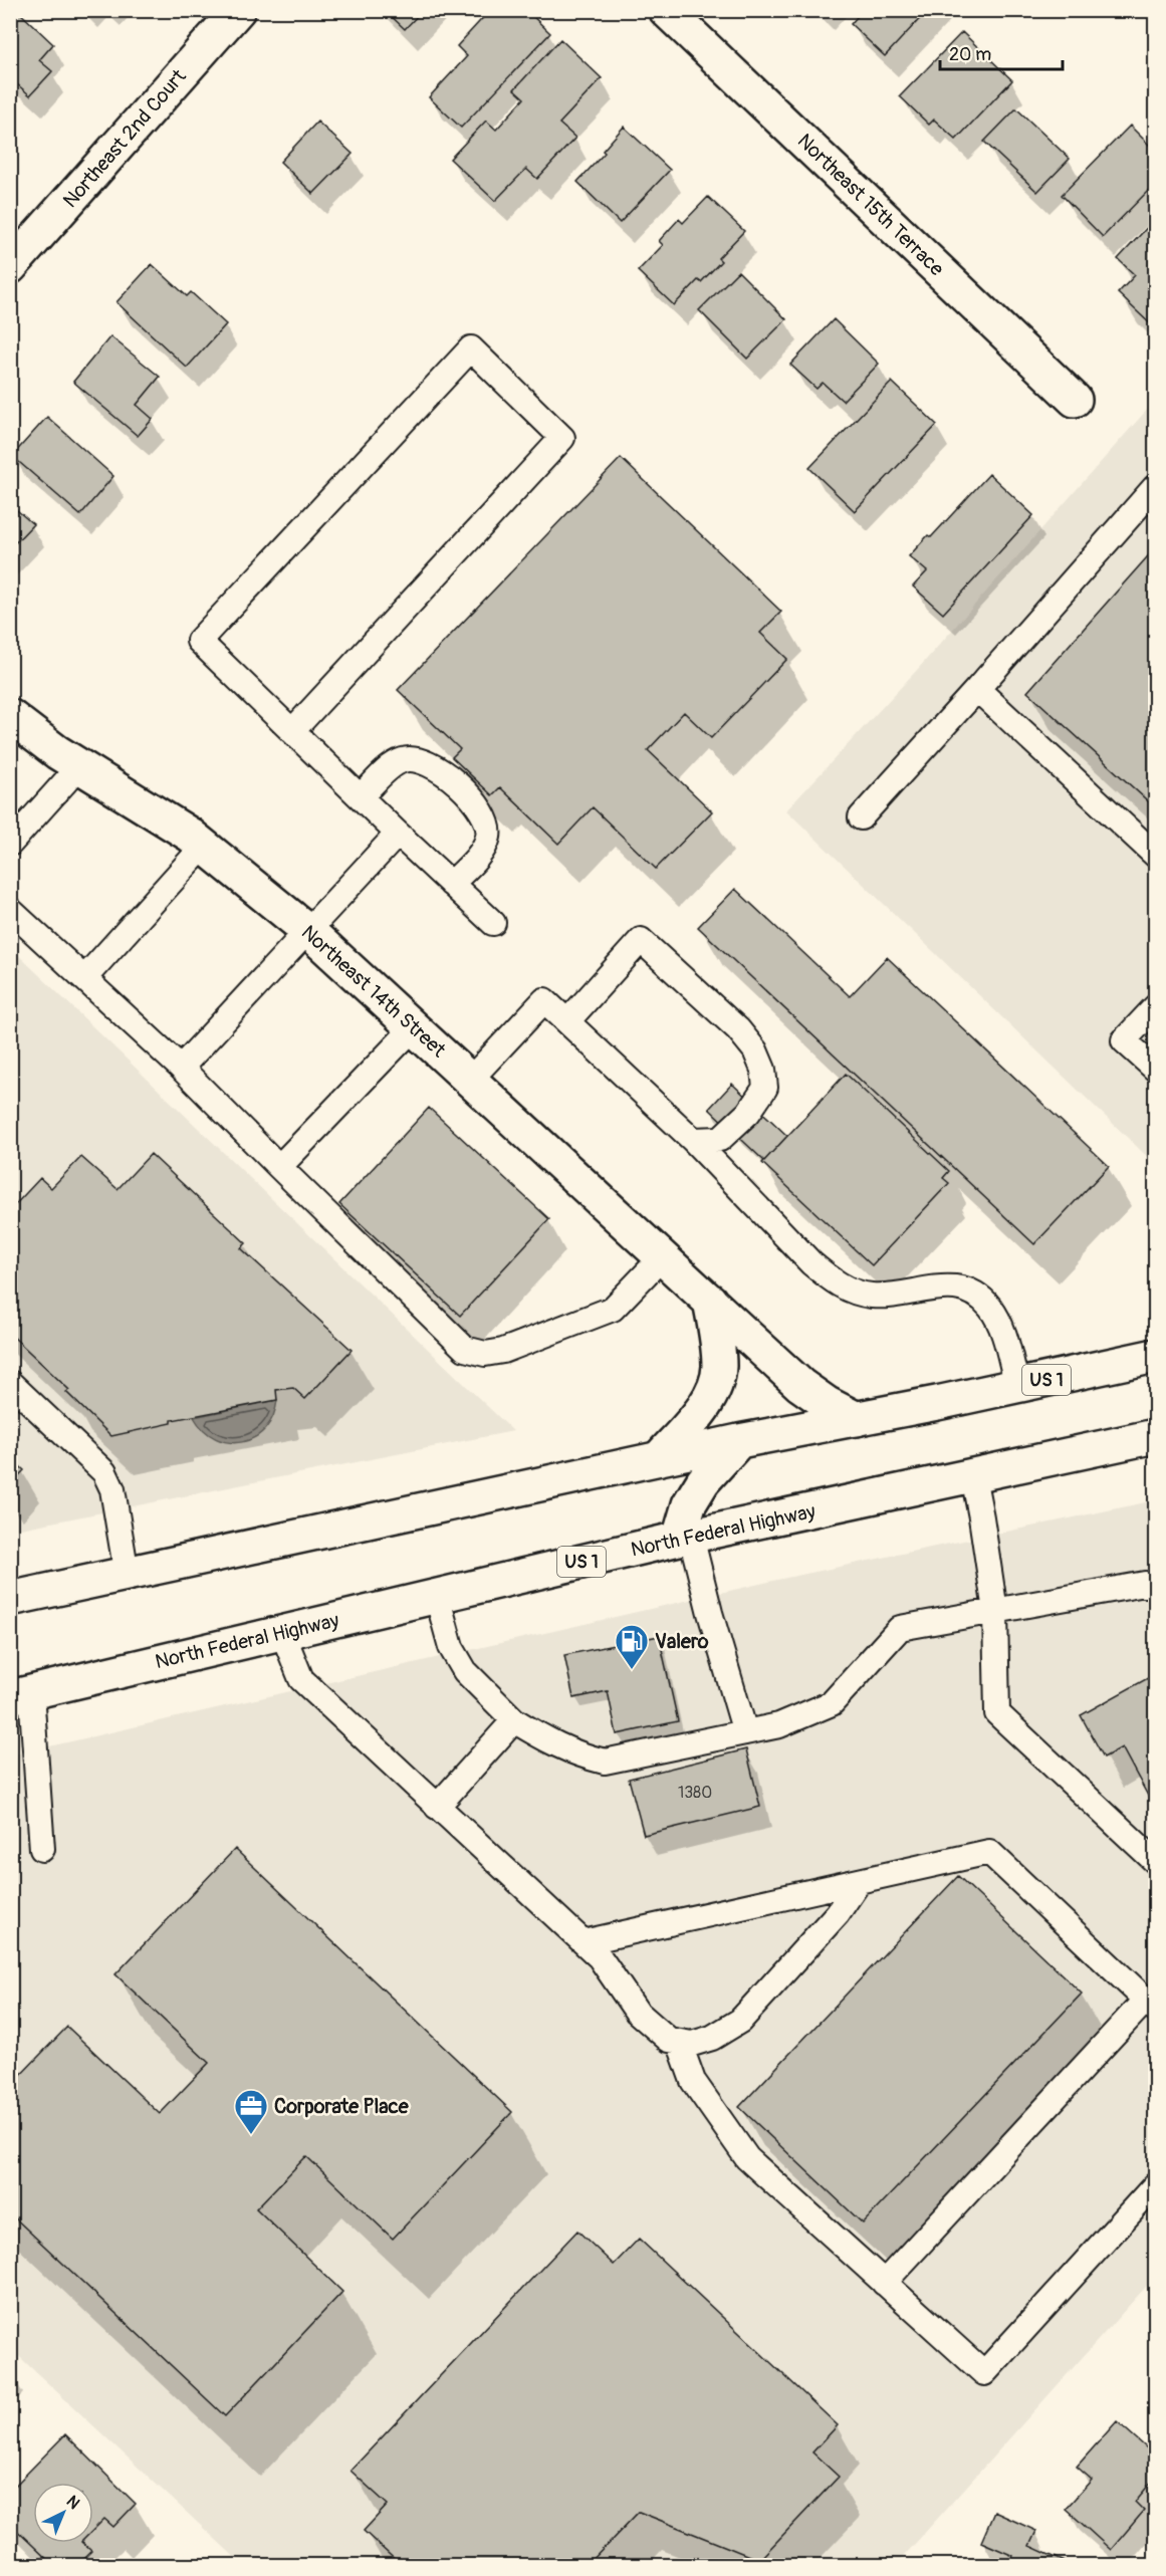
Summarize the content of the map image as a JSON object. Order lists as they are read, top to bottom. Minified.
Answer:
{"streets":{"main road":["Northeast 2nd Court","Northeast 15th Terrace","Northeast 14th Street","US 1","North Federal Highway"]},"crossings":[["Northeast 14th Street","US 1"]],"places":{"fuel station":["Valero"],"office":["Corporate Place"]},"house_numbers":["1380"],"scale_bar":"20 m","north":"top right"}
